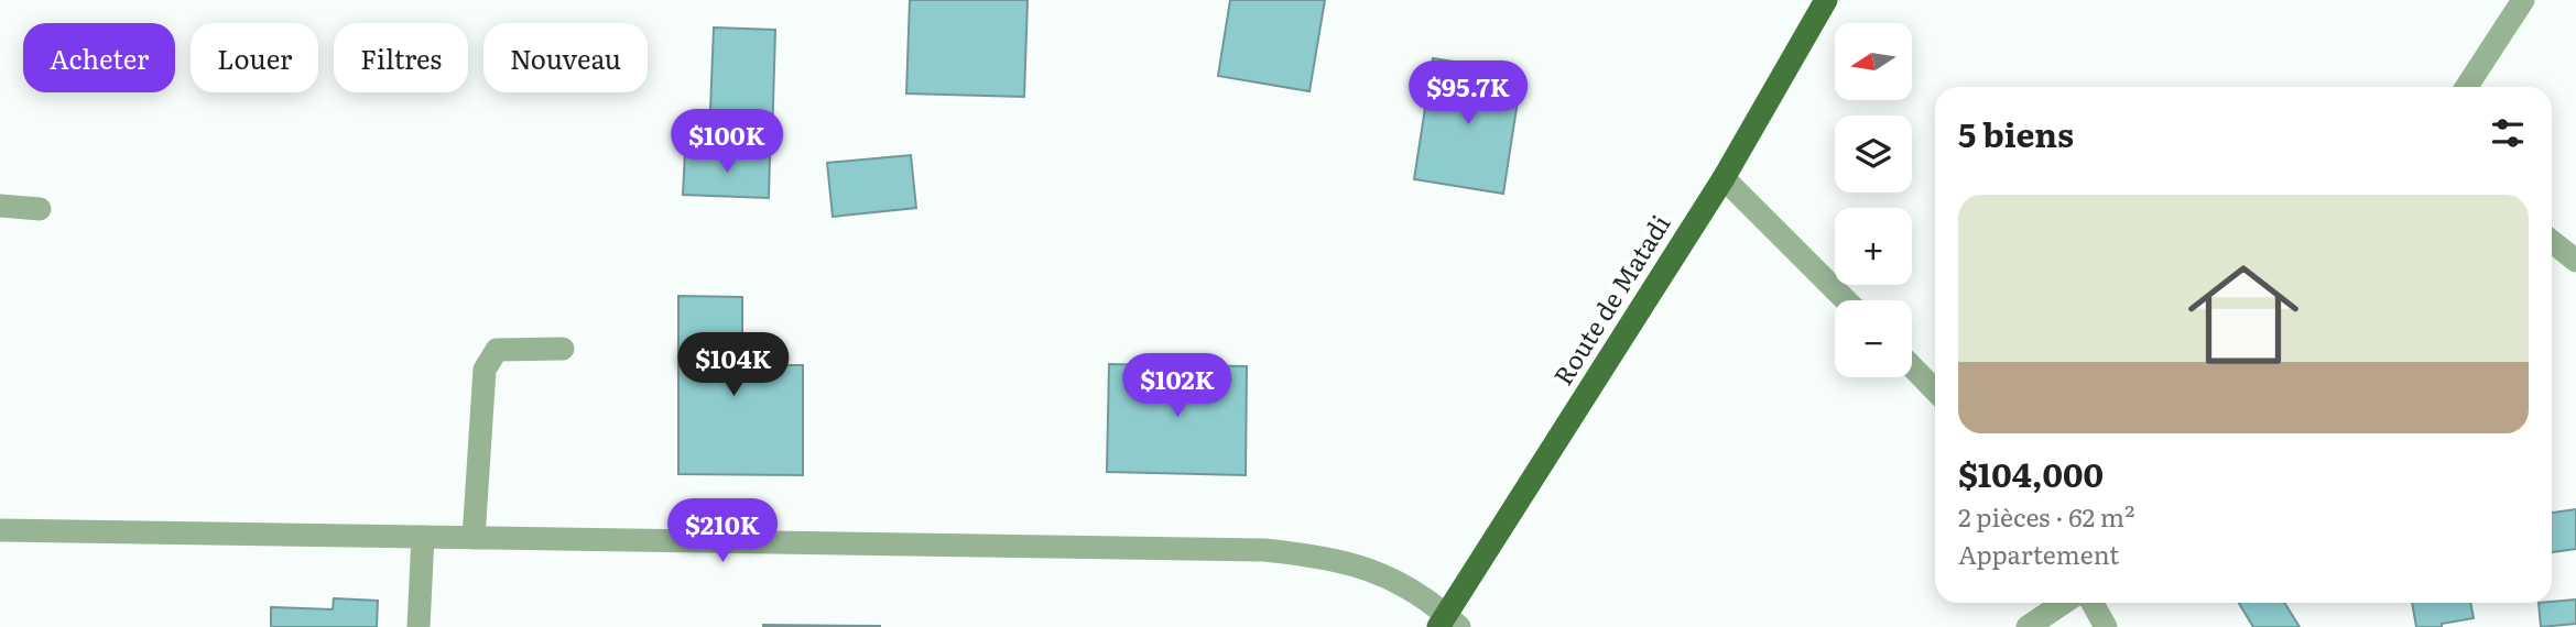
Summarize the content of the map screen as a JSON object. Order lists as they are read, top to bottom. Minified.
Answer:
{"streets":{"main road":["Route de Matadi"]},"north":"left","page":{"map_buttons":["+","−"],"chip":["Acheter","Louer","Filtres","Nouveau"],"price":["$95.7K","$100K","$104K","$102K","$210K"],"heading":"5 biens","list":[{"name":"$104,000","note":"2 pièces · 62 m² · Appartement"}]}}
